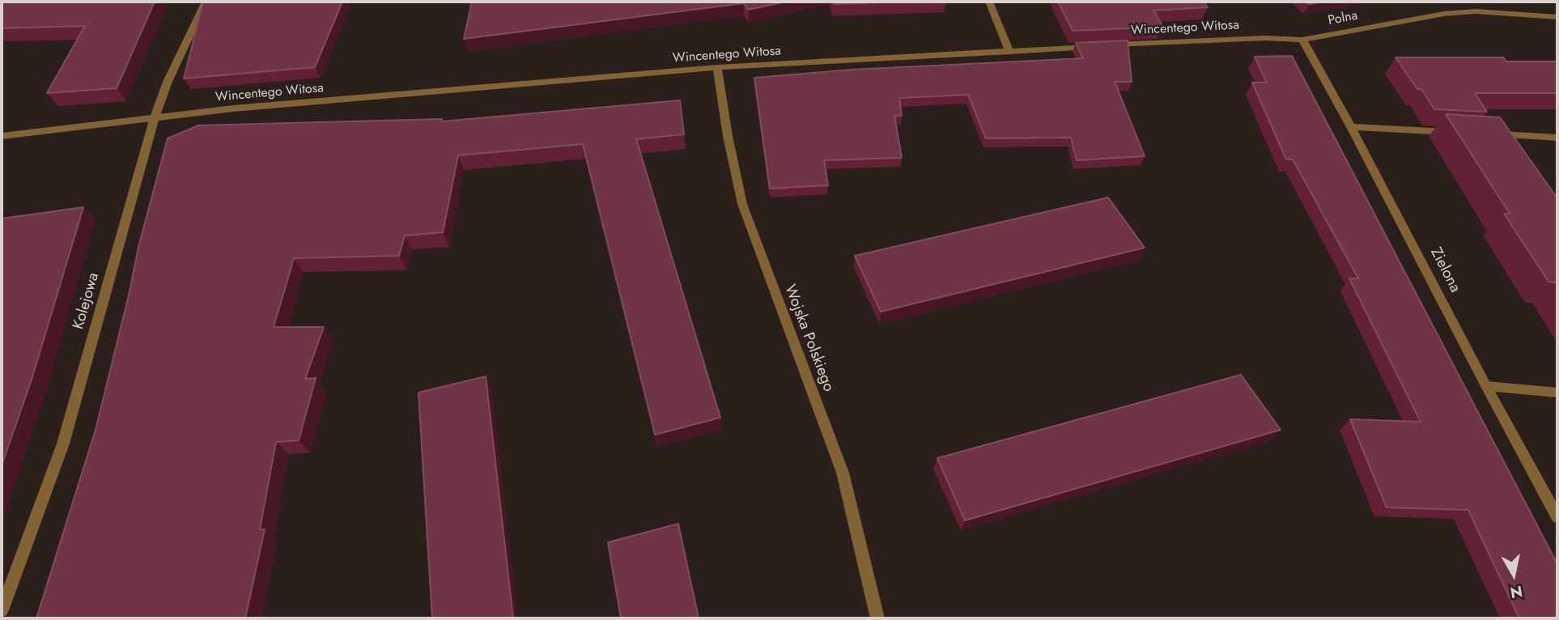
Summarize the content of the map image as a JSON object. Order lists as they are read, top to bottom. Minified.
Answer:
{"streets":{"street":["Polna","Wincentego Witosa","Zielona","Kolejowa","Wojska Polskiego"]},"crossings":[["Polna","Wincentego Witosa"],["Polna","Zielona"],["Wincentego Witosa","Zielona"],["Wincentego Witosa","Kolejowa"],["Wincentego Witosa","Wojska Polskiego"]],"north":"bottom"}
